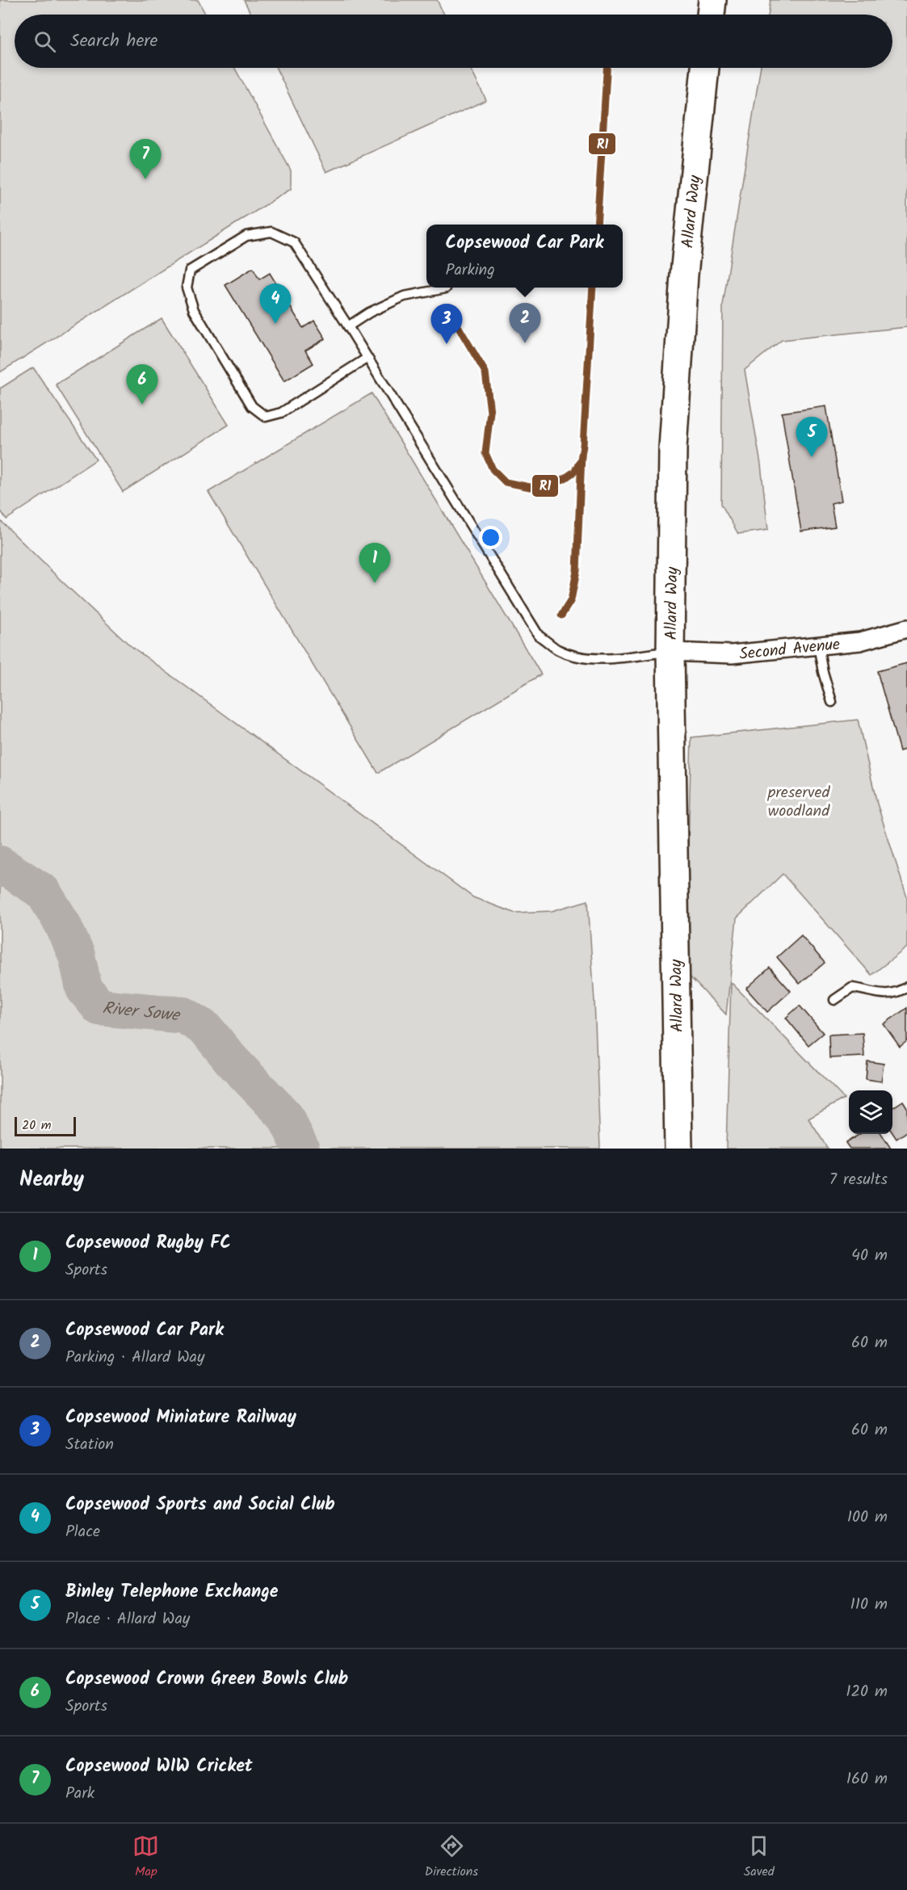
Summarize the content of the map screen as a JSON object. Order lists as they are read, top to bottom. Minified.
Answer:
{"streets":{"main road":["Allard Way"],"street":["Second Avenue"]},"crossings":[["Allard Way","Second Avenue"]],"water":["River Sowe"],"parks":["preserved woodland"],"lines":["transit line R1"],"scale_bar":"20 m","page":{"search":"Search here","pins":["7","4","2","3","6","5","1"],"popup":["Copsewood Car Park","Parking"],"scale":"20 m","heading":["Nearby","7 results"],"list":[{"mark":"1","name":"Copsewood Rugby FC","note":"Sports","value":"40 m"},{"mark":"2","name":"Copsewood Car Park","note":"Parking · Allard Way","value":"60 m"},{"mark":"3","name":"Copsewood Miniature Railway","note":"Station","value":"60 m"},{"mark":"4","name":"Copsewood Sports and Social Club","note":"Place","value":"100 m"},{"mark":"5","name":"Binley Telephone Exchange","note":"Place · Allard Way","value":"110 m"},{"mark":"6","name":"Copsewood Crown Green Bowls Club","note":"Sports","value":"120 m"},{"mark":"7","name":"Copsewood WIW Cricket","note":"Park","value":"160 m"}],"nav":["Map","Directions","Saved"]}}
